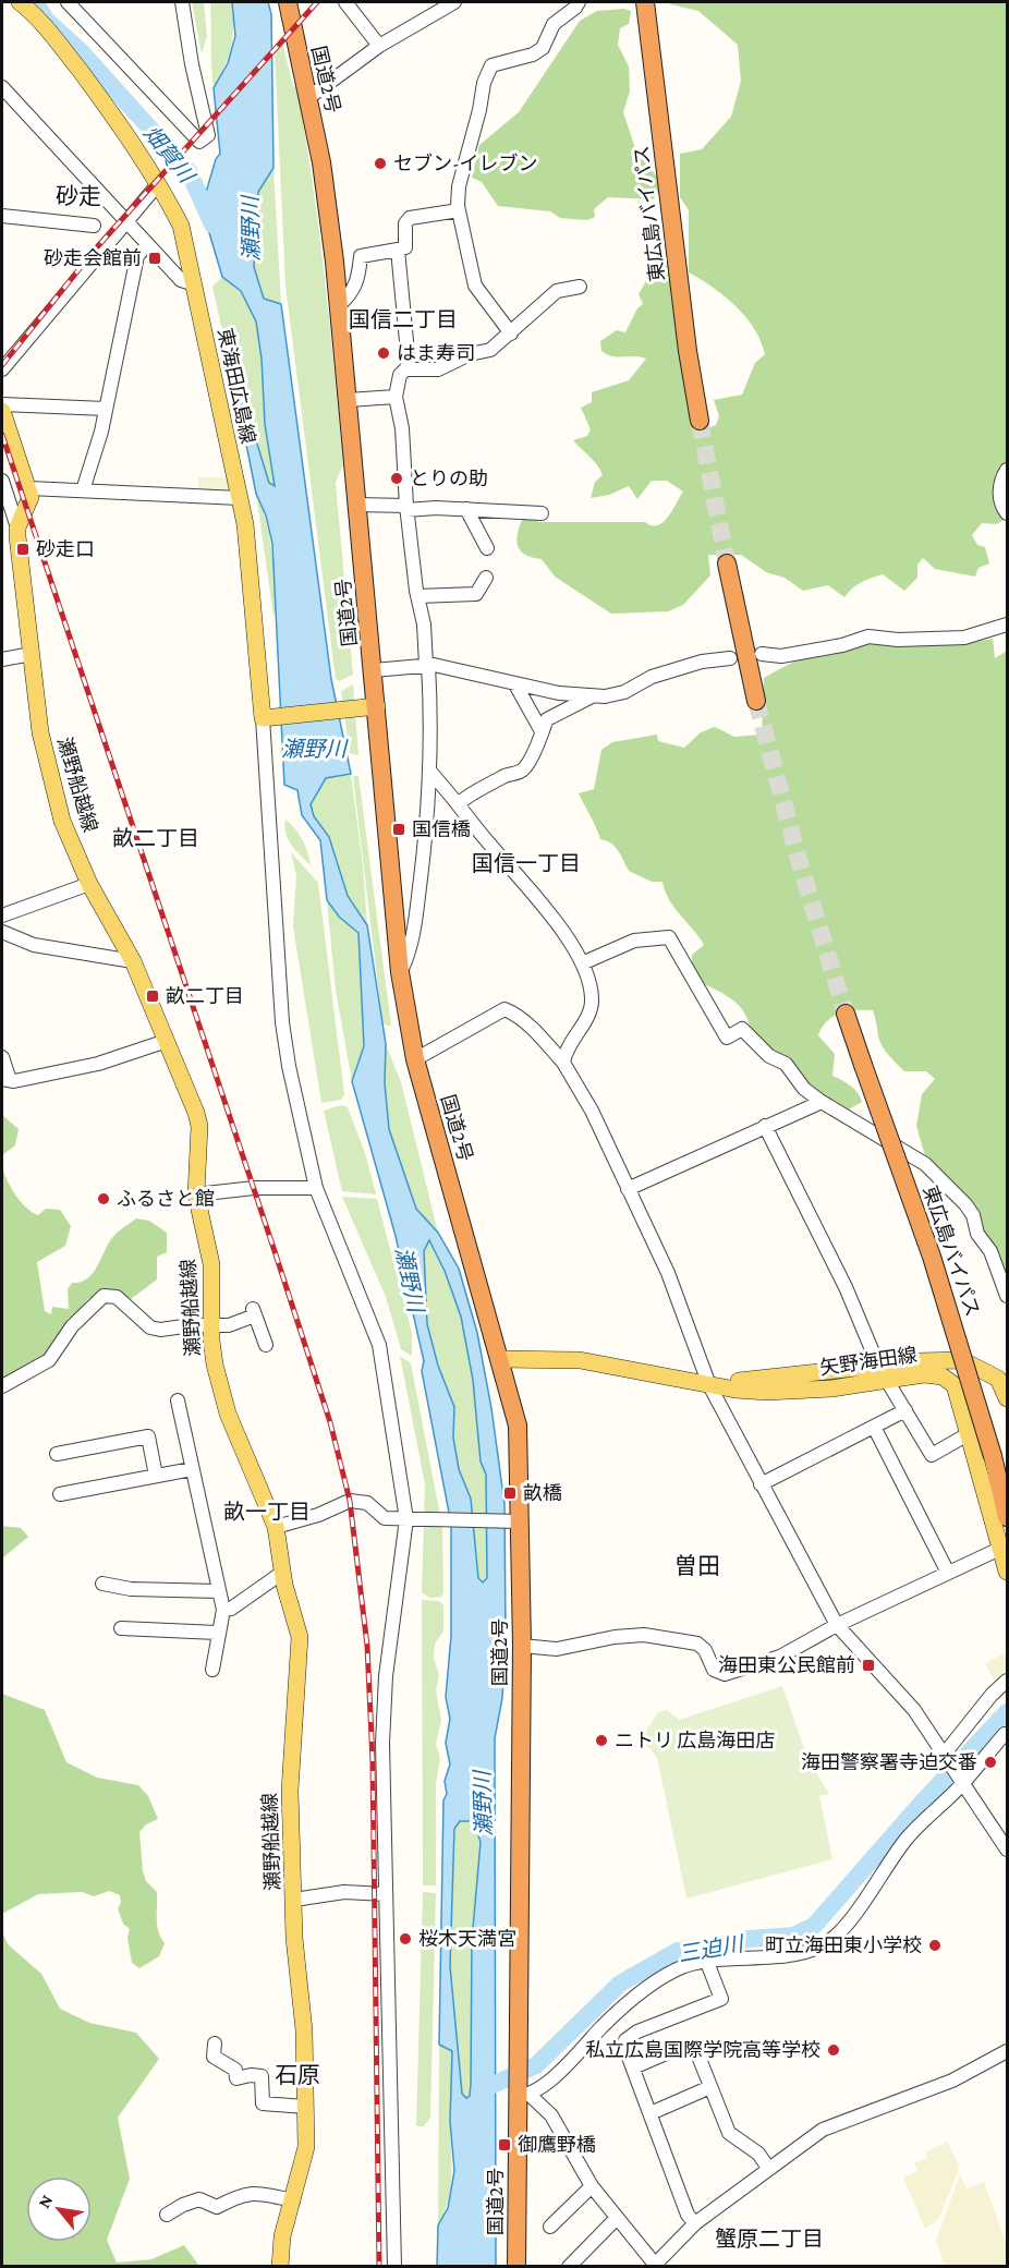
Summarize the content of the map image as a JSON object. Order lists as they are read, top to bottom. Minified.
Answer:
{"streets":{"highway":["国道2号","東広島バイパス"],"main road":["東海田広島線","瀬野船越線","矢野海田線"]},"crossings":[["国道2号","矢野海田線"]],"districts":["砂走","国信二丁目","畝二丁目","国信一丁目","畝一丁目","曽田","石原","蟹原二丁目"],"water":["畑賀川","瀬野川","三迫川"],"places":{"other":["セブン-イレブン","はま寿司","とりの助","ふるさと館","ニトリ 広島海田店","海田警察署寺迫交番","桜木天満宮","町立海田東小学校","私立広島国際学院高等学校"],"transit":["砂走会館前","砂走口","国信橋","畝二丁目","畝橋","海田東公民館前","御鷹野橋"]},"north":"top left"}
